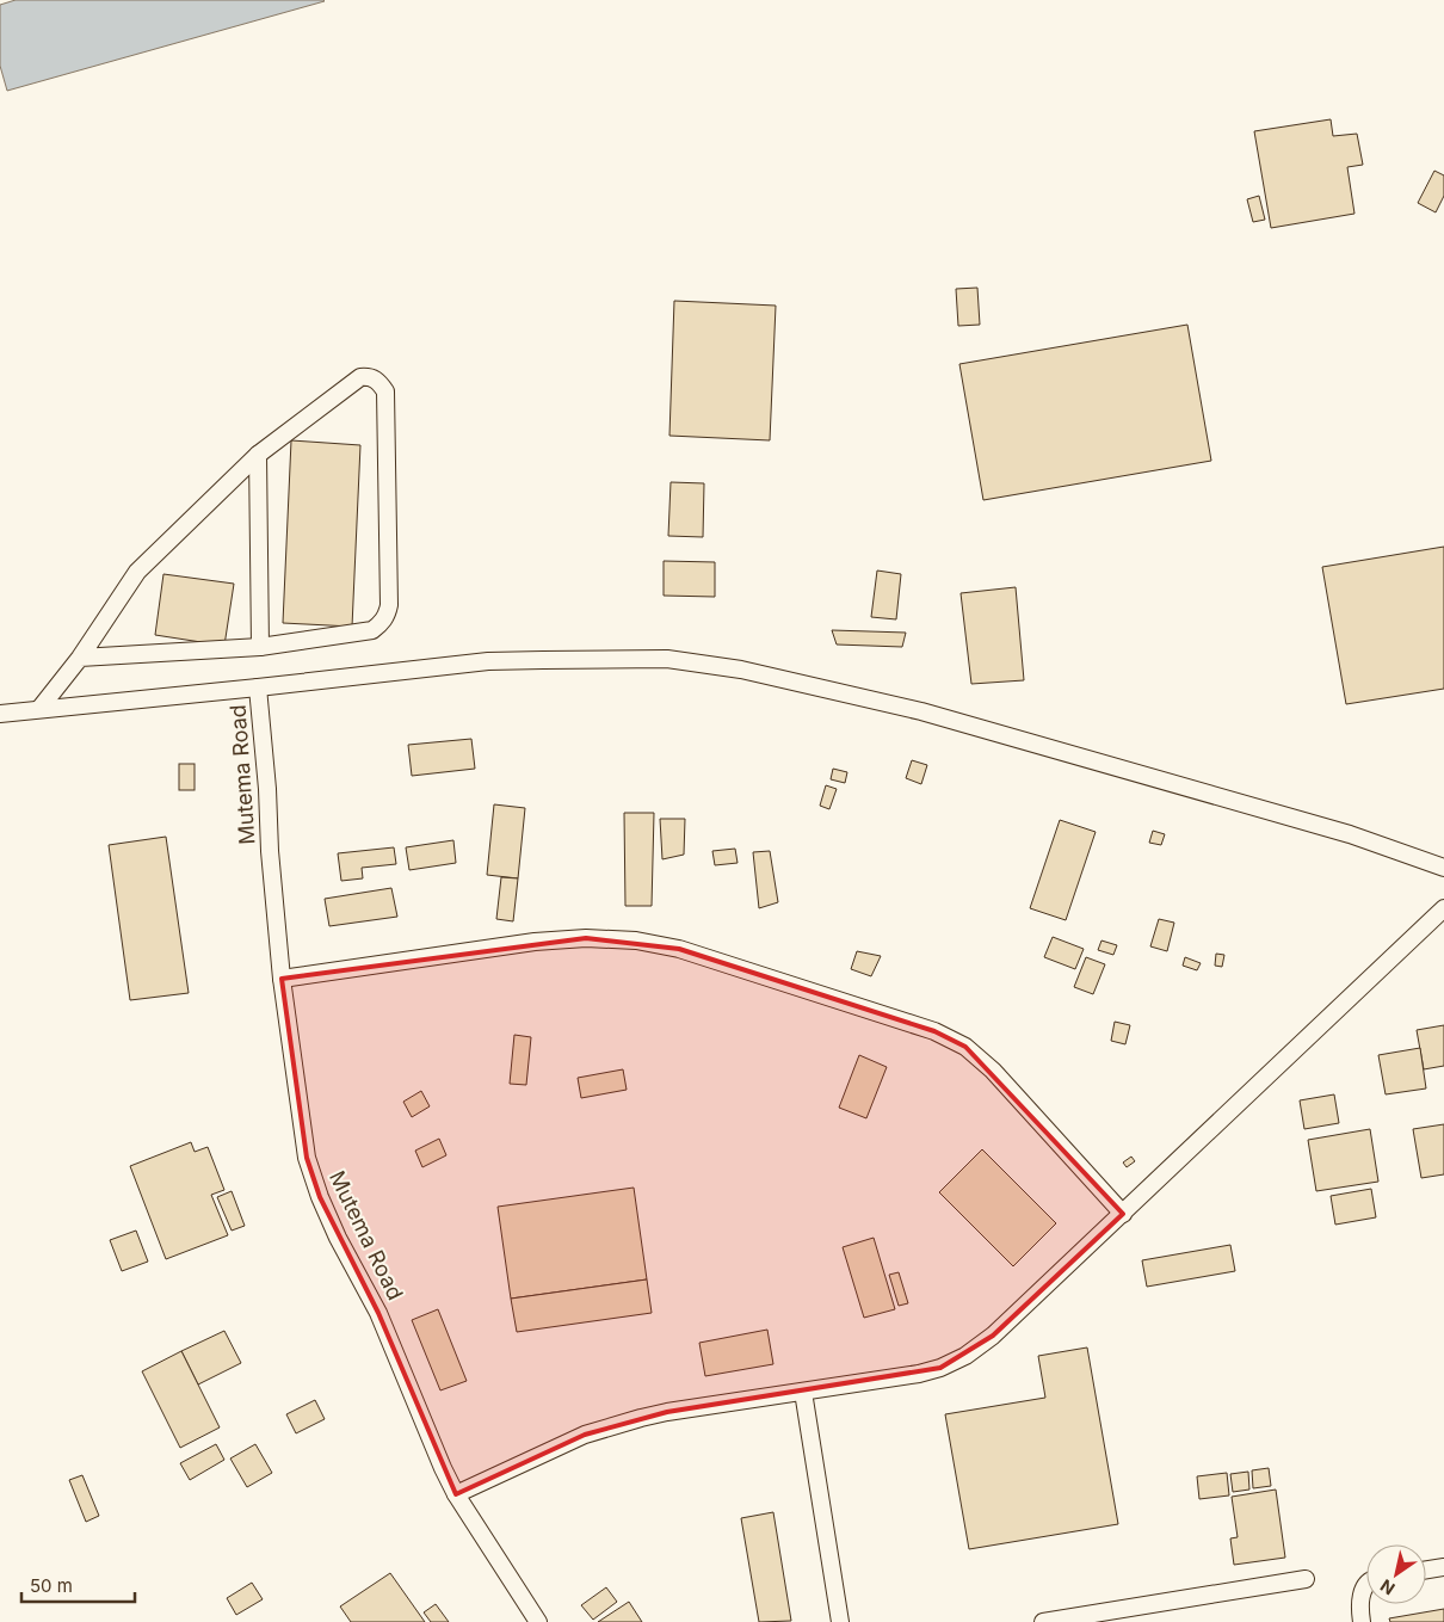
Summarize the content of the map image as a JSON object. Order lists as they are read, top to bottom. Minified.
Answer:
{"streets":{"street":["Mutema Road"]},"scale_bar":"50 m","north":"bottom left"}
